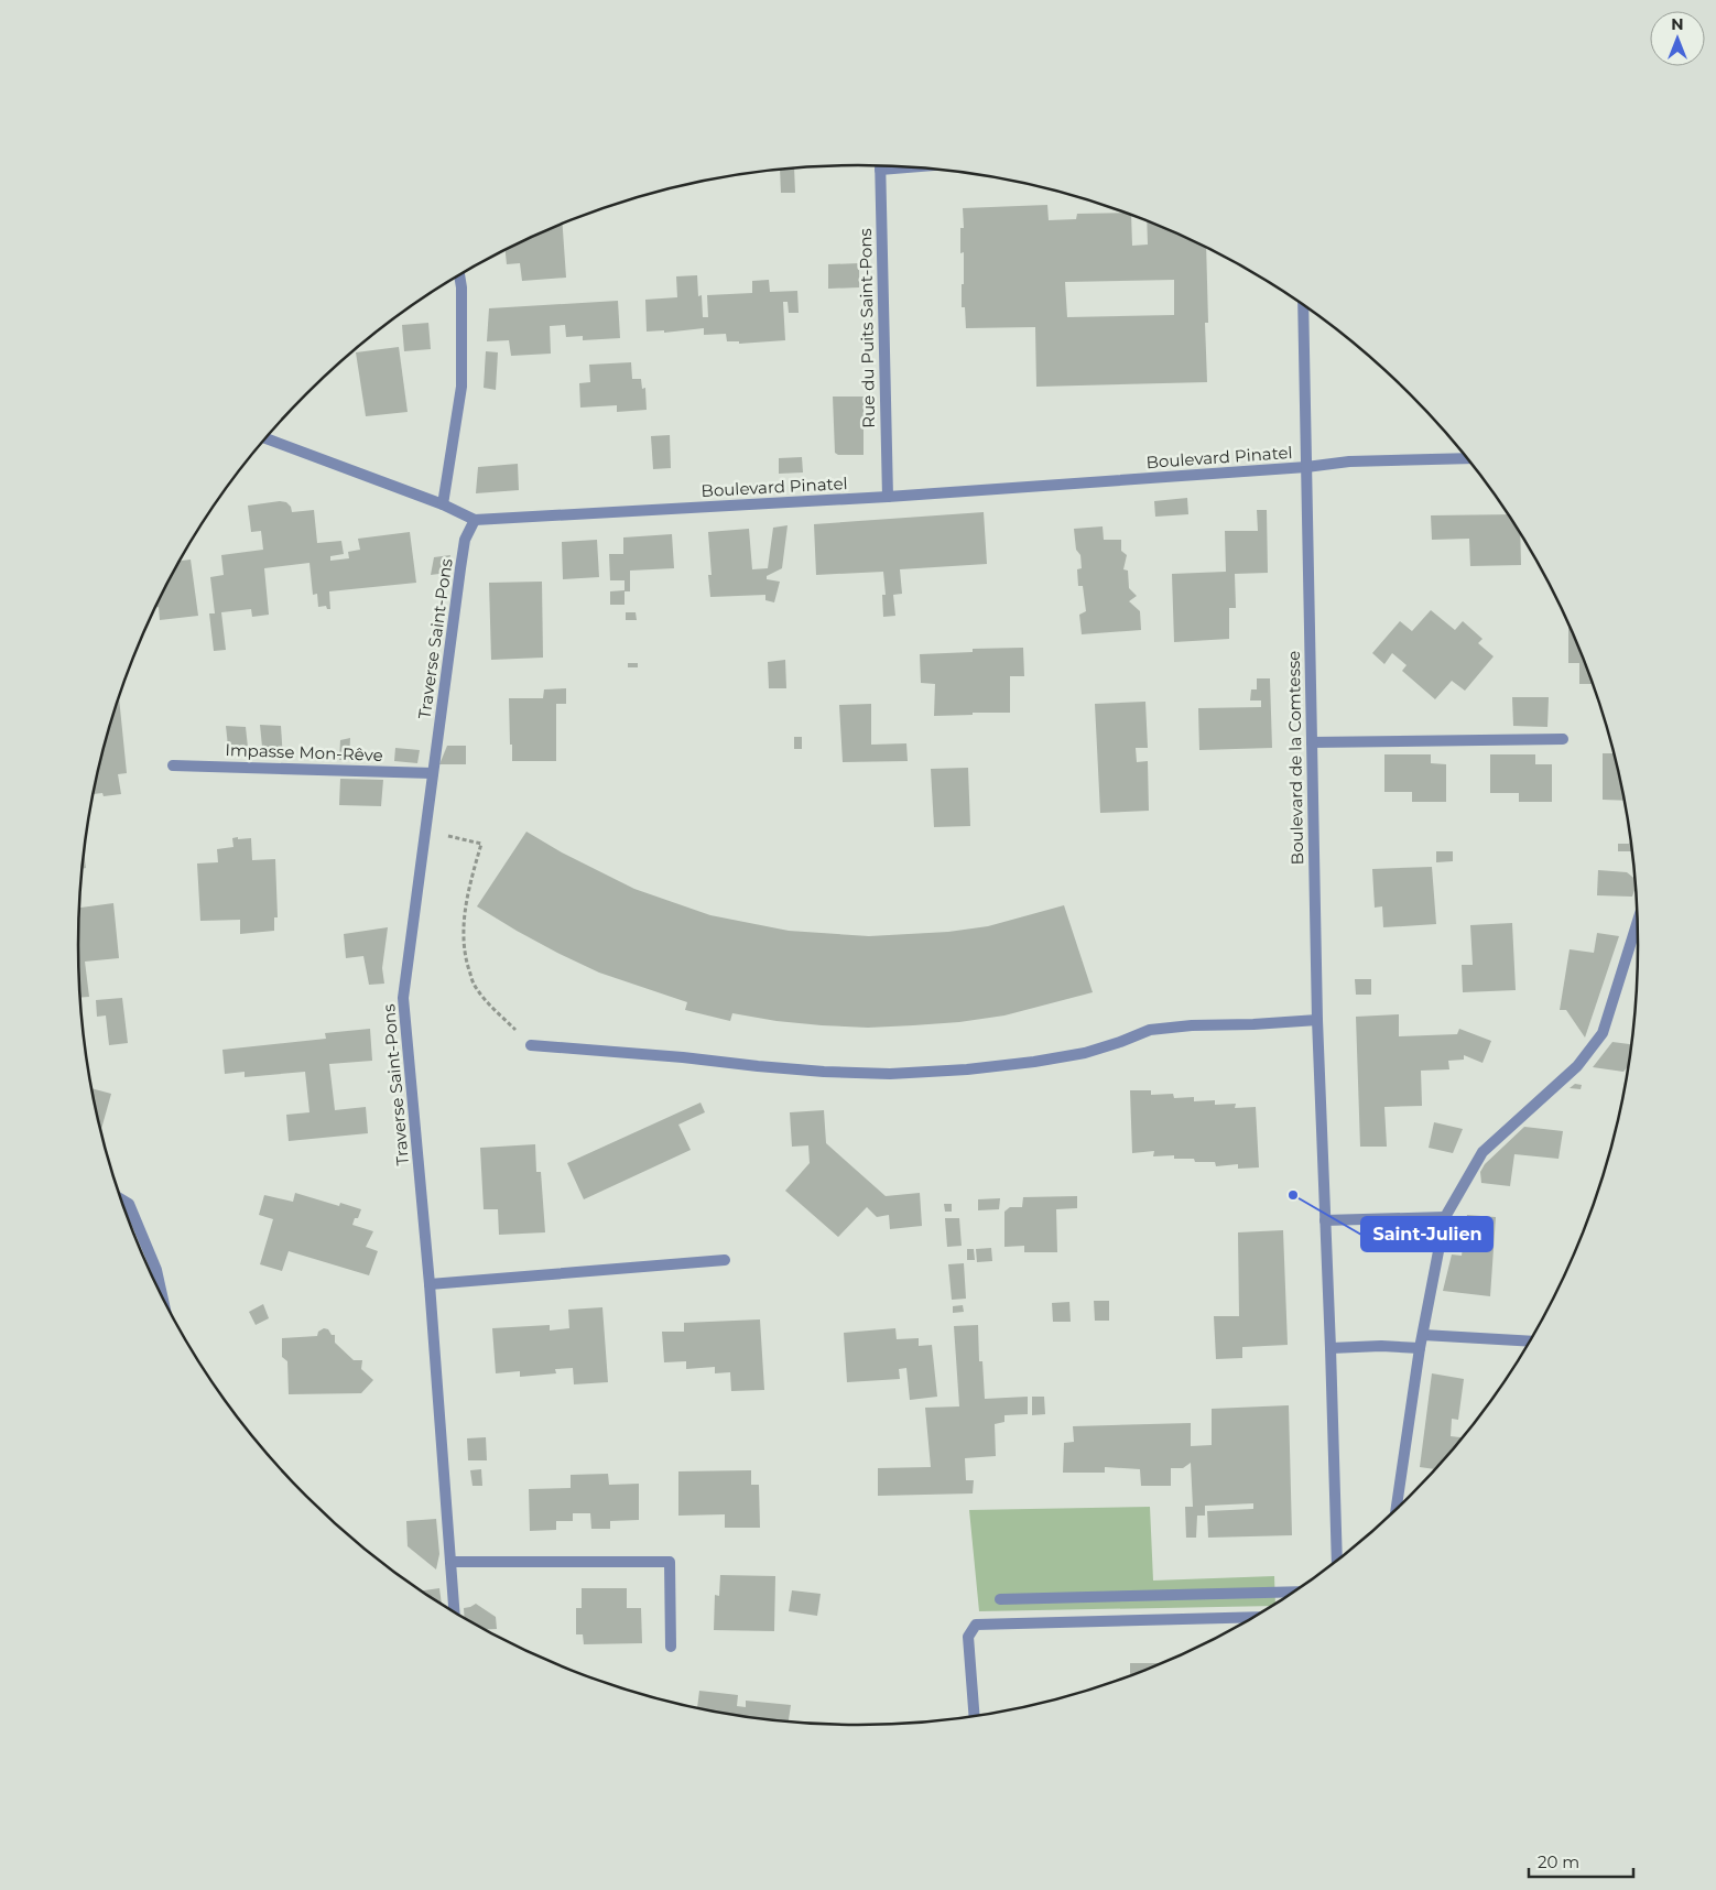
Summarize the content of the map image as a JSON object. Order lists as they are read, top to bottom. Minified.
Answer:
{"streets":{"street":["Rue du Puits Saint-Pons","Boulevard Pinatel","Traverse Saint-Pons","Impasse Mon-Rêve","Boulevard de la Comtesse"]},"crossings":[["Rue du Puits Saint-Pons","Boulevard Pinatel"],["Boulevard Pinatel","Traverse Saint-Pons"],["Boulevard Pinatel","Boulevard de la Comtesse"],["Traverse Saint-Pons","Impasse Mon-Rêve"]],"places":["Saint-Julien"],"scale_bar":"20 m","north":"top"}
